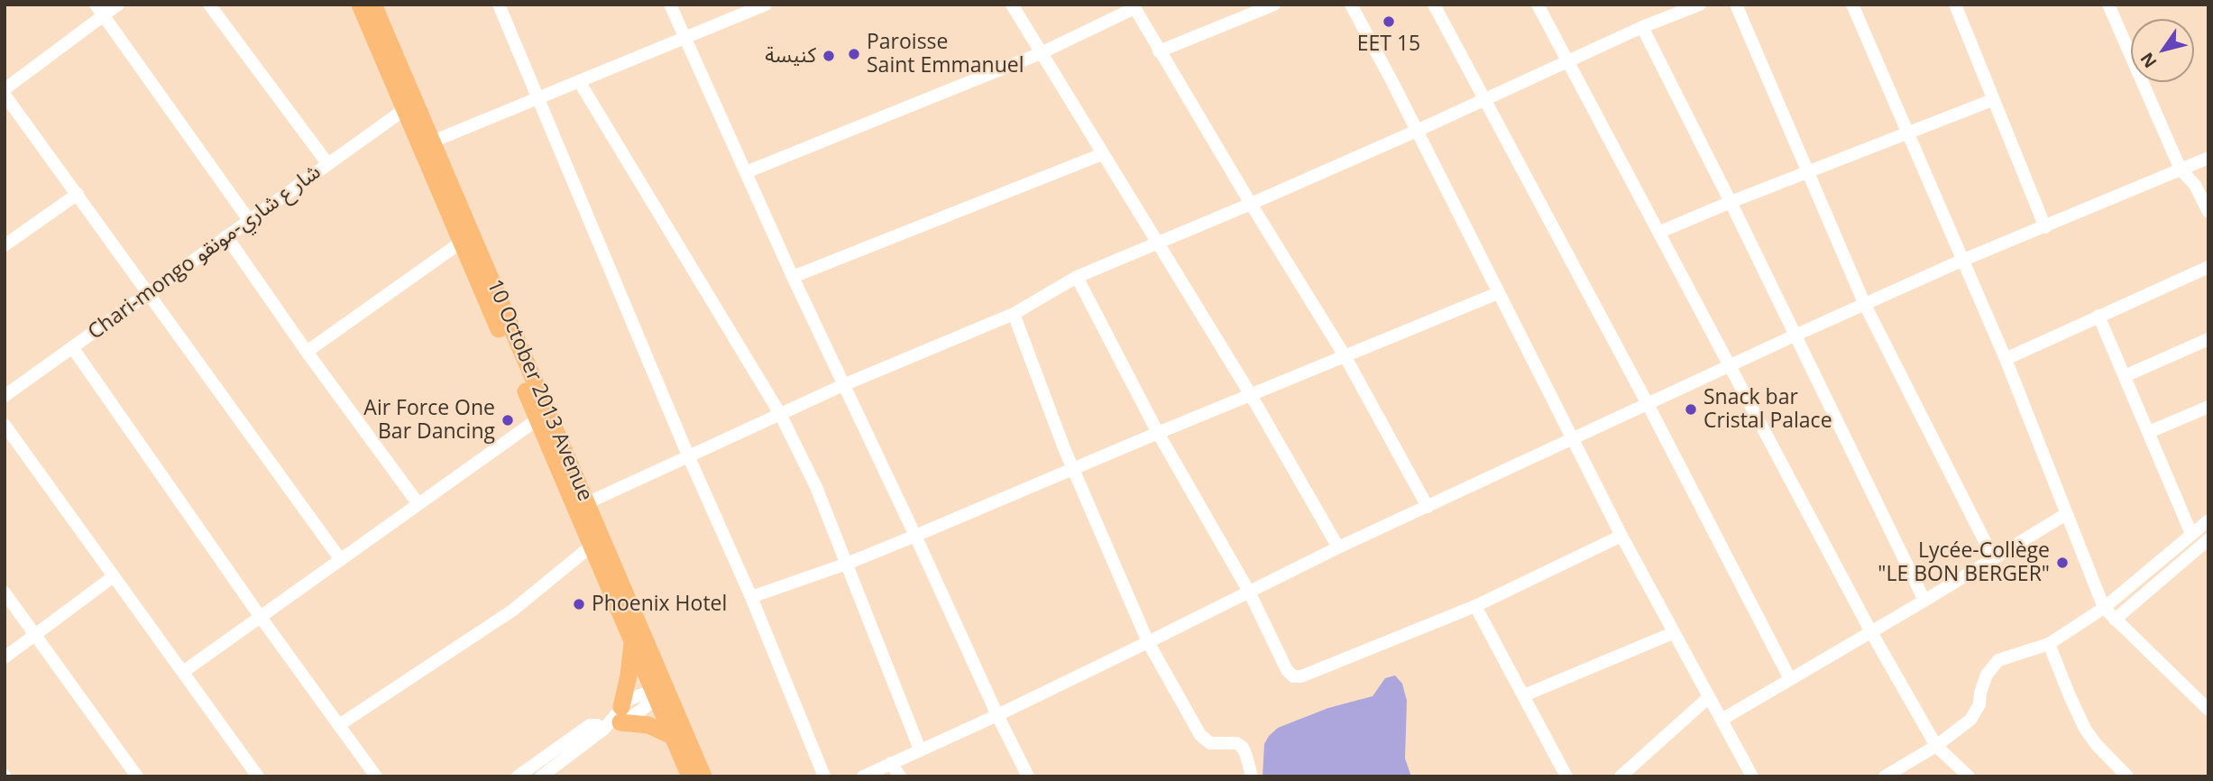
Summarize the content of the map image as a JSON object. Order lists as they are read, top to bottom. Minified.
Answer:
{"streets":{"highway":["10 October 2013 Avenue"],"street":["Chari-mongo شار ع شاري-مونقو"]},"crossings":[["Chari-mongo شار ع شاري-مونقو","10 October 2013 Avenue"]],"places":["EET 15","Paroisse Saint Emmanuel","كنيسة","Snack bar Cristal Palace","Air Force One Bar Dancing","Lycée-Collège \"LE BON BERGER\"","Phoenix Hotel"],"north":"bottom left"}
